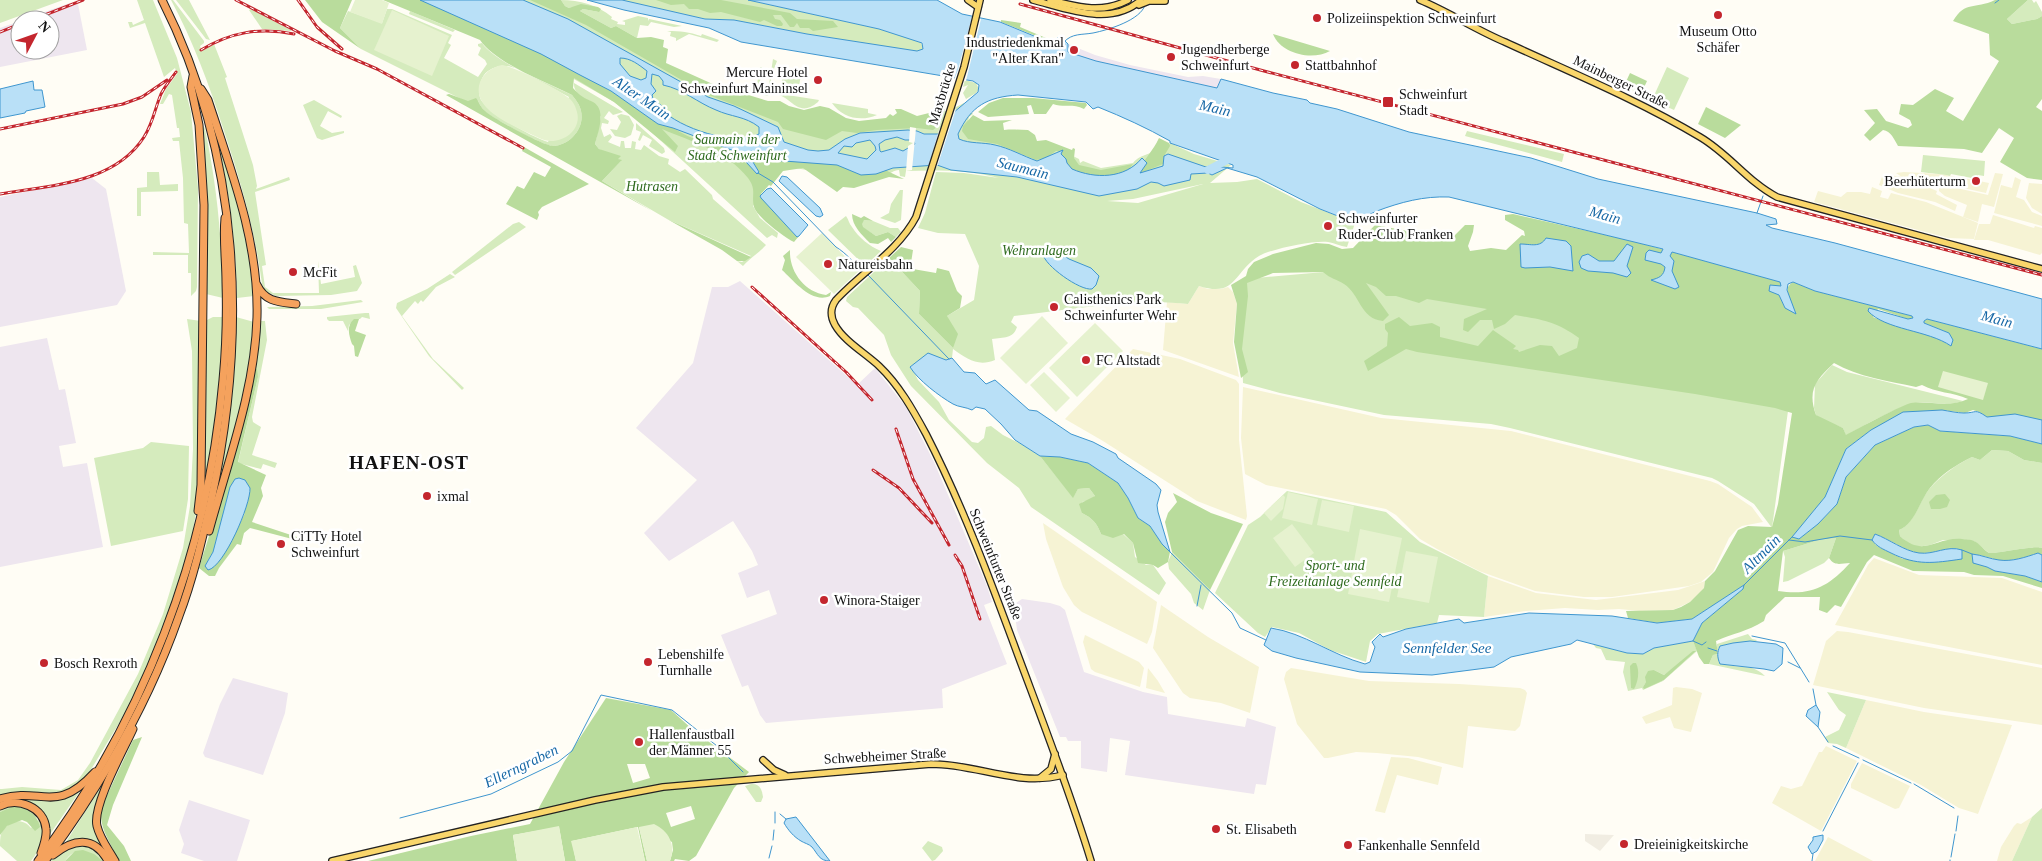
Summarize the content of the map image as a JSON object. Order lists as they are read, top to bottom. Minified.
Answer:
{"streets":{"main road":["Mainberger Straße","Maxbrücke","Schweinfurter Straße","Schwebheimer Straße"]},"crossings":[["Maxbrücke","Schweinfurter Straße"],["Schweinfurter Straße","Schwebheimer Straße"]],"districts":["HAFEN-OST"],"water":["Alter Main","Main","Saumain","Altmain","Sennfelder See","Ellerngraben"],"parks":["Saumain in der Stadt Schweinfurt","Hutrasen","Wehranlagen","Sport- und Freizeitanlage Sennfeld"],"places":{"other":["Museum Otto Schäfer","Polizeiinspektion Schweinfurt","Industriedenkmal \"Alter Kran\"","Jugendherberge Schweinfurt","Stattbahnhof","Mercure Hotel Schweinfurt Maininsel","Beerhüterturm","Schweinfurter Ruder-Club Franken","Natureisbahn","McFit","Calisthenics Park Schweinfurter Wehr","FC Altstadt","ixmal","CiTTy Hotel Schweinfurt","Winora-Staiger","Lebenshilfe Turnhalle","Bosch Rexroth","Hallenfaustball der Männer 55","St. Elisabeth","Dreieinigkeitskirche","Fankenhalle Sennfeld"],"transit":["Schweinfurt Stadt"]},"north":"top right"}
